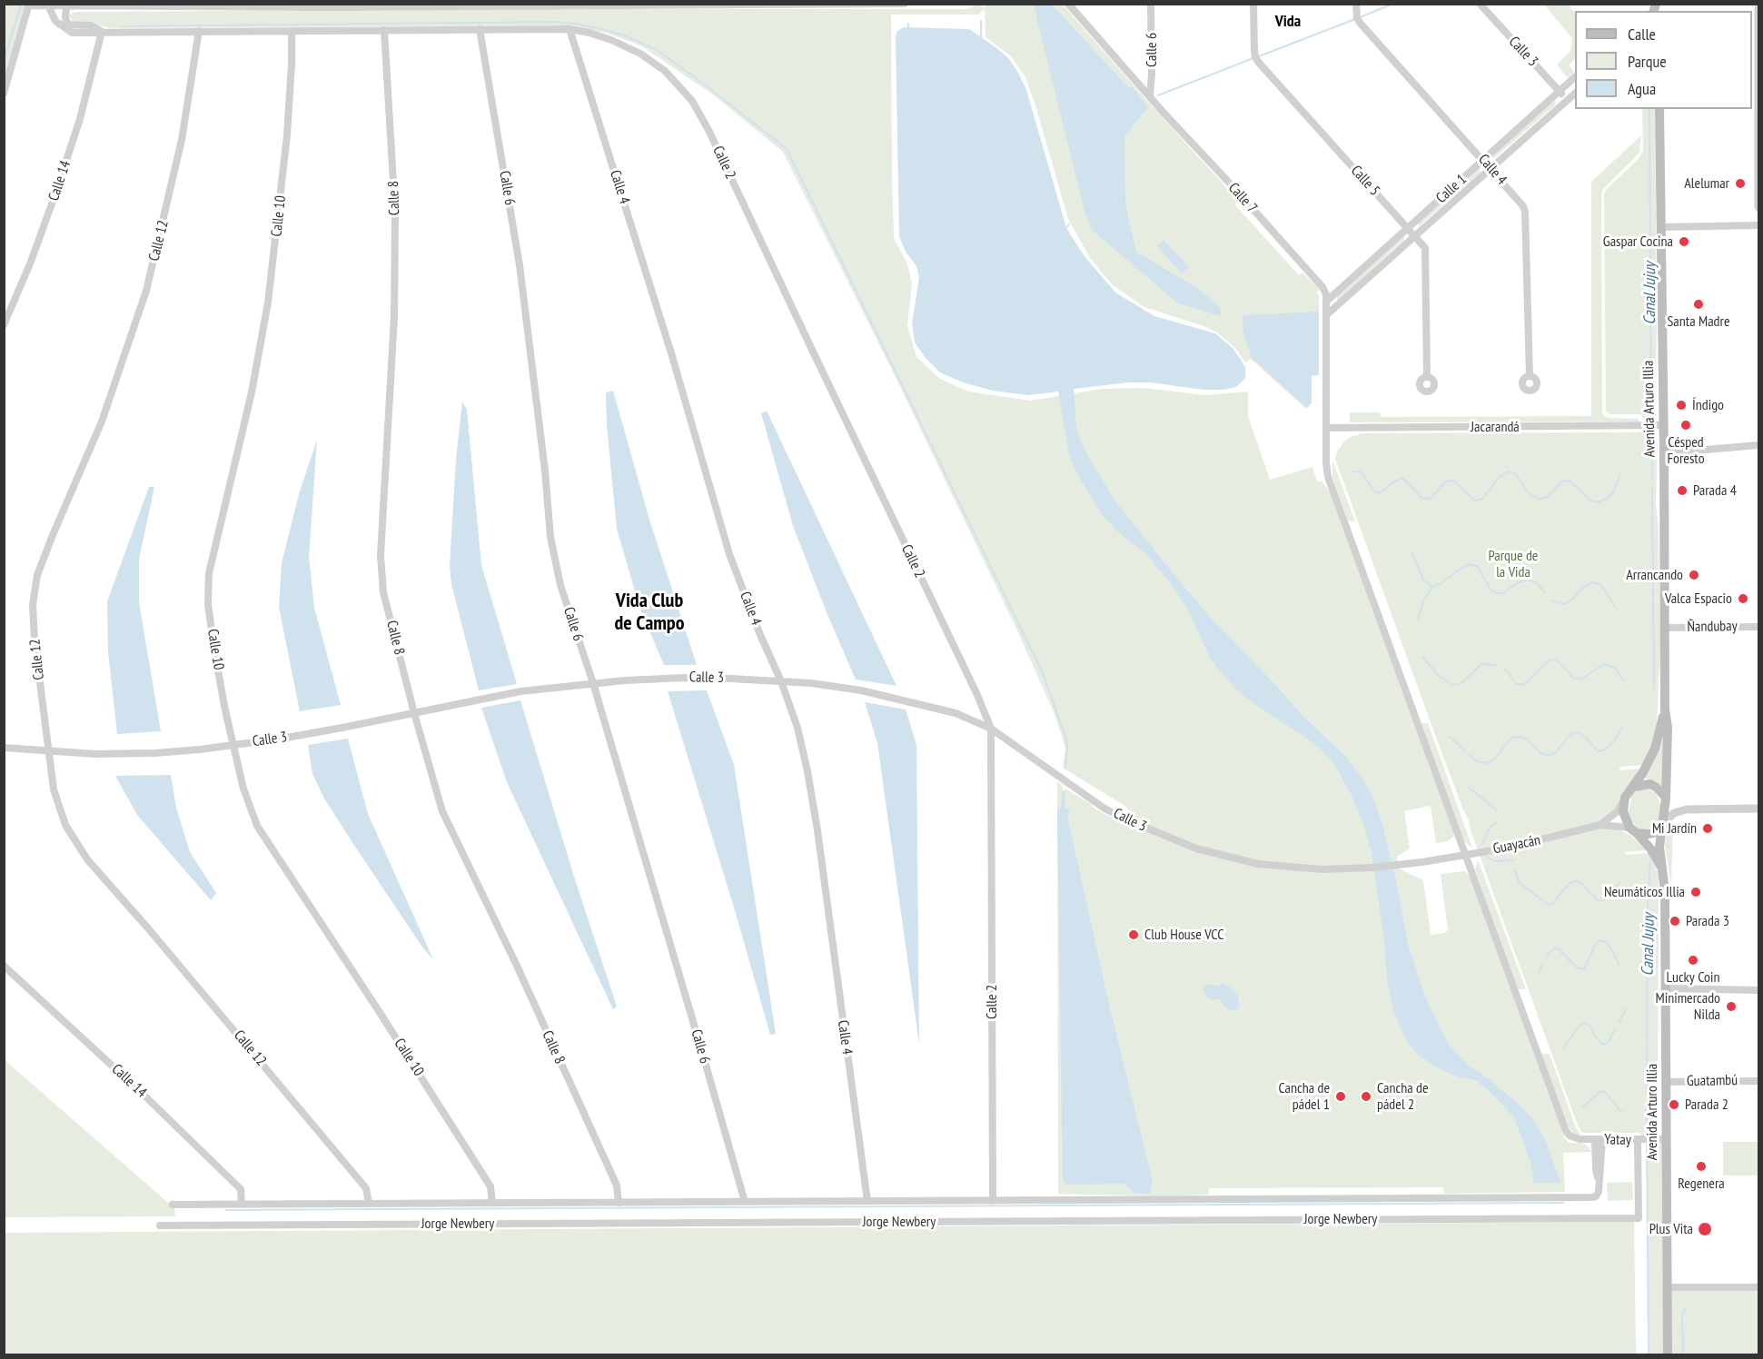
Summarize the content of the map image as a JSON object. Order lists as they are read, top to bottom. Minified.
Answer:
{"streets":{"main road":["Avenida Arturo Illia"],"street":["Calle 6","Calle 3","Calle 2","Calle 4","Calle 14","Calle 5","Calle 1","Calle 8","Calle 7","Calle 10","Calle 12","Jacarandá","Ñandubay","Guayacán","Guatambú","Yatay","Jorge Newbery"]},"crossings":[["Calle 6","Calle 3"],["Calle 6","Calle 2"],["Calle 6","Calle 7"],["Calle 3","Calle 2"],["Calle 3","Calle 4"],["Calle 3","Calle 1"],["Calle 3","Calle 8"],["Calle 3","Calle 10"],["Calle 3","Calle 12"],["Calle 3","Guayacán"],["Calle 2","Calle 4"],["Calle 2","Calle 14"],["Calle 2","Calle 8"],["Calle 2","Calle 10"],["Calle 2","Calle 12"],["Calle 4","Calle 1"],["Calle 5","Calle 1"],["Calle 1","Calle 7"],["Calle 7","Jacarandá"],["Calle 7","Guayacán"],["Calle 7","Yatay"],["Avenida Arturo Illia","Jacarandá"],["Avenida Arturo Illia","Ñandubay"],["Avenida Arturo Illia","Guayacán"],["Avenida Arturo Illia","Guatambú"],["Avenida Arturo Illia","Yatay"],["Yatay","Jorge Newbery"]],"districts":["Vida","Vida Club de Campo"],"water":["Canal Jujuy"],"parks":["Parque de la Vida"],"places":["Alelumar","Gaspar Cocina","Santa Madre","Índigo","Césped Foresto","Parada 4","Arrancando","Valca Espacio","Mi Jardín","Neumáticos Illia","Parada 3","Club House VCC","Lucky Coin","Minimercado Nilda","Cancha de pádel 1","Cancha de pádel 2","Parada 2","Regenera","Plus Vita"],"legend":["Calle","Parque","Agua"]}
